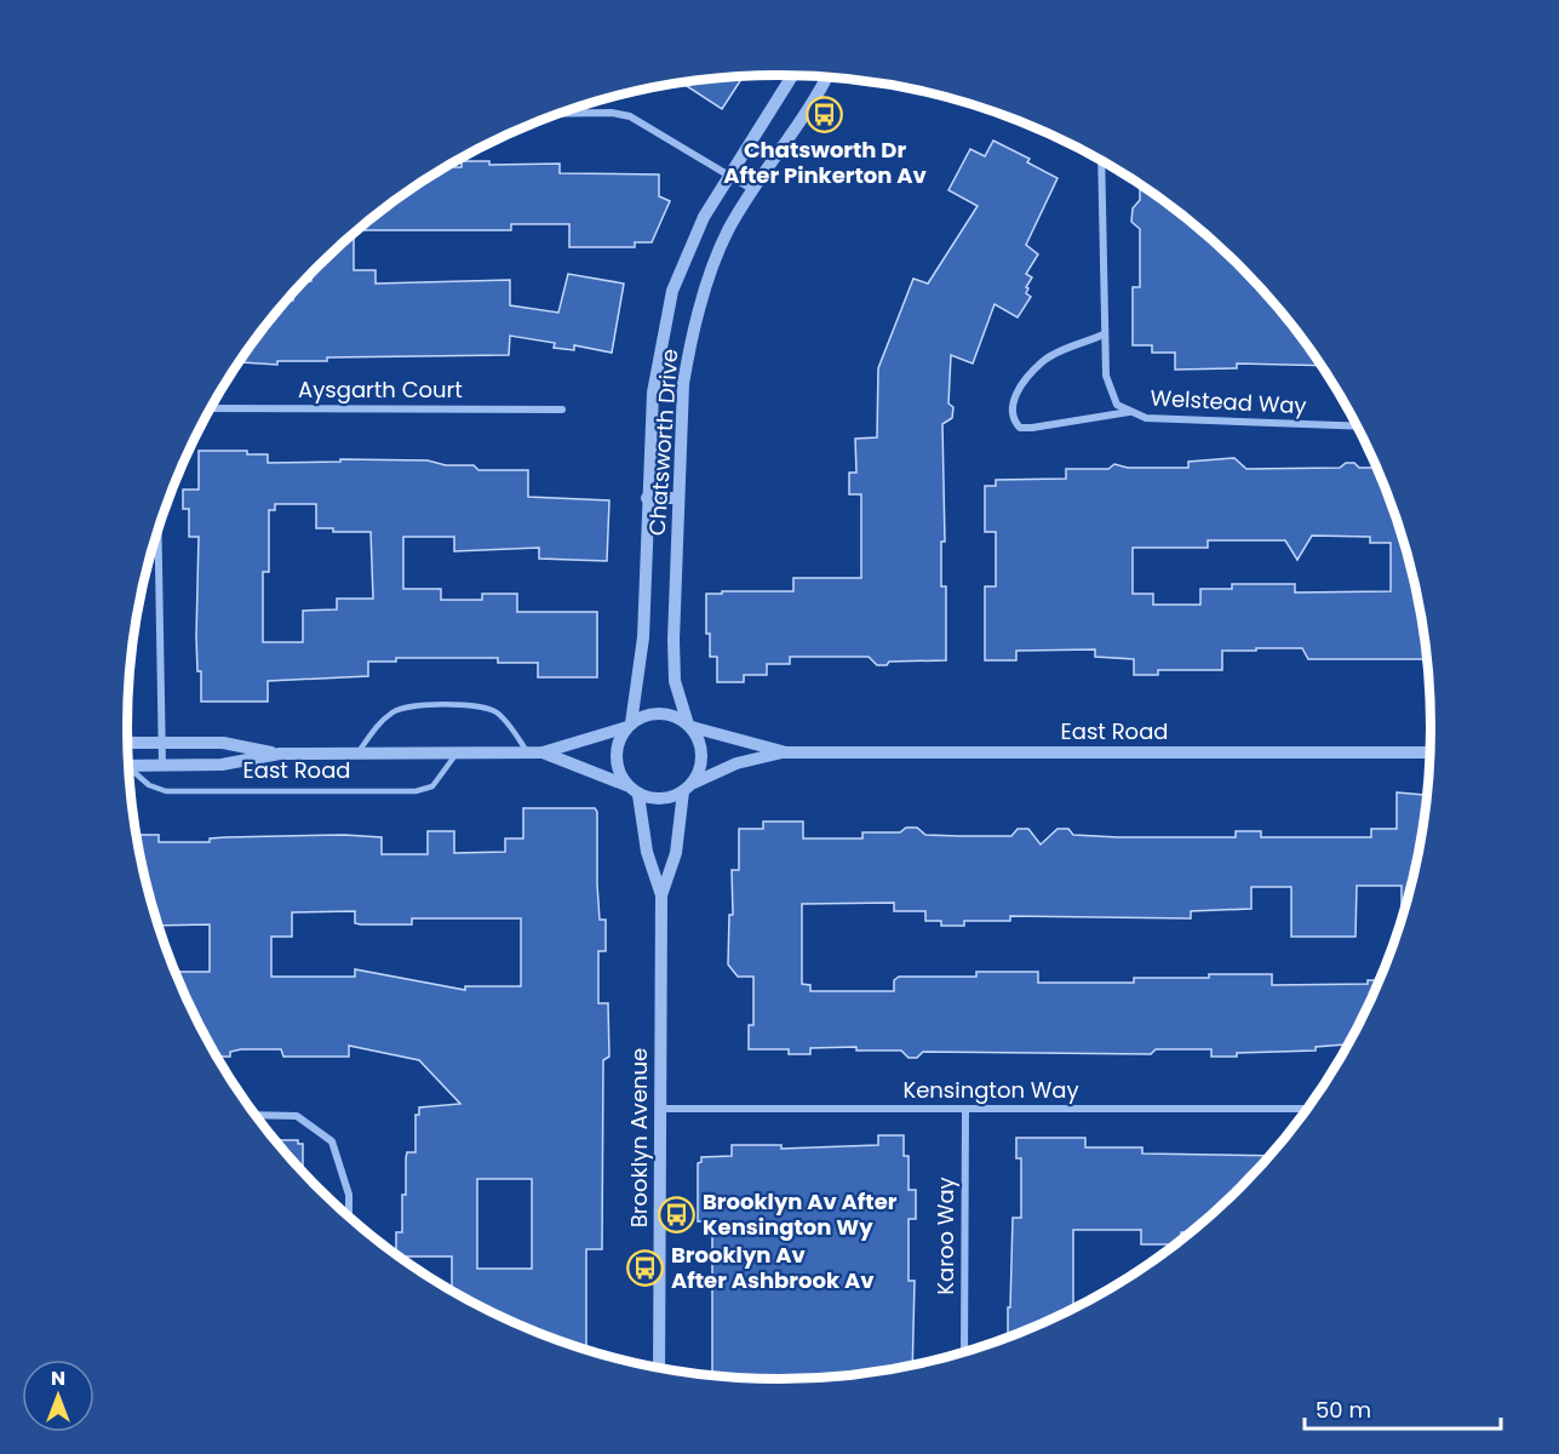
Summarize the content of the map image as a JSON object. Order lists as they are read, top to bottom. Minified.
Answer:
{"streets":{"street":["Aysgarth Court","Welstead Way","Chatsworth Drive","East Road","Kensington Way","Brooklyn Avenue","Karoo Way"]},"crossings":[["Chatsworth Drive","East Road"],["Chatsworth Drive","Brooklyn Avenue"],["East Road","Brooklyn Avenue"],["Kensington Way","Brooklyn Avenue"],["Kensington Way","Karoo Way"]],"places":{"bus stop":["Chatsworth Dr After Pinkerton Av","Brooklyn Av After Kensington Wy","Brooklyn Av After Ashbrook Av"]},"scale_bar":"50 m","north":"top"}
